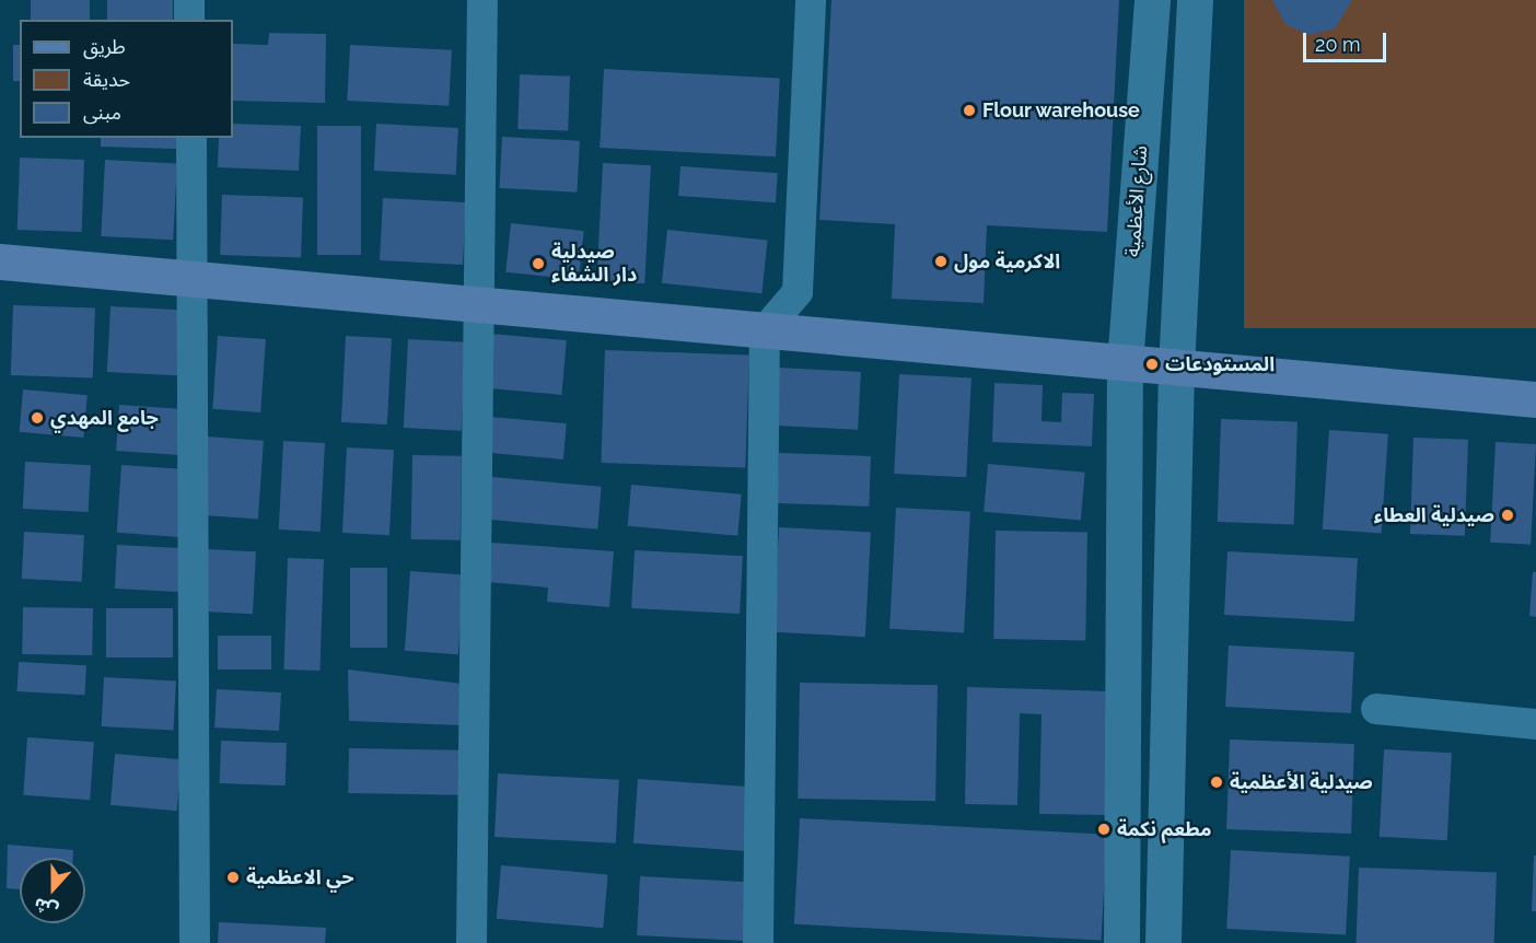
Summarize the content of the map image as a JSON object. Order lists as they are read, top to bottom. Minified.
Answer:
{"streets":{"street":["شارع الأعظمية"]},"places":["Flour warehouse","الاكرمية مول","صيدلية دار الشفاء","المستودعات","جامع المهدي","صيدلية العطاء","صيدلية الأعظمية","مطعم نكمة","حي الاعظمية"],"legend":["طريق","حديقة","مبنى"],"scale_bar":"20 m","north":"bottom"}
